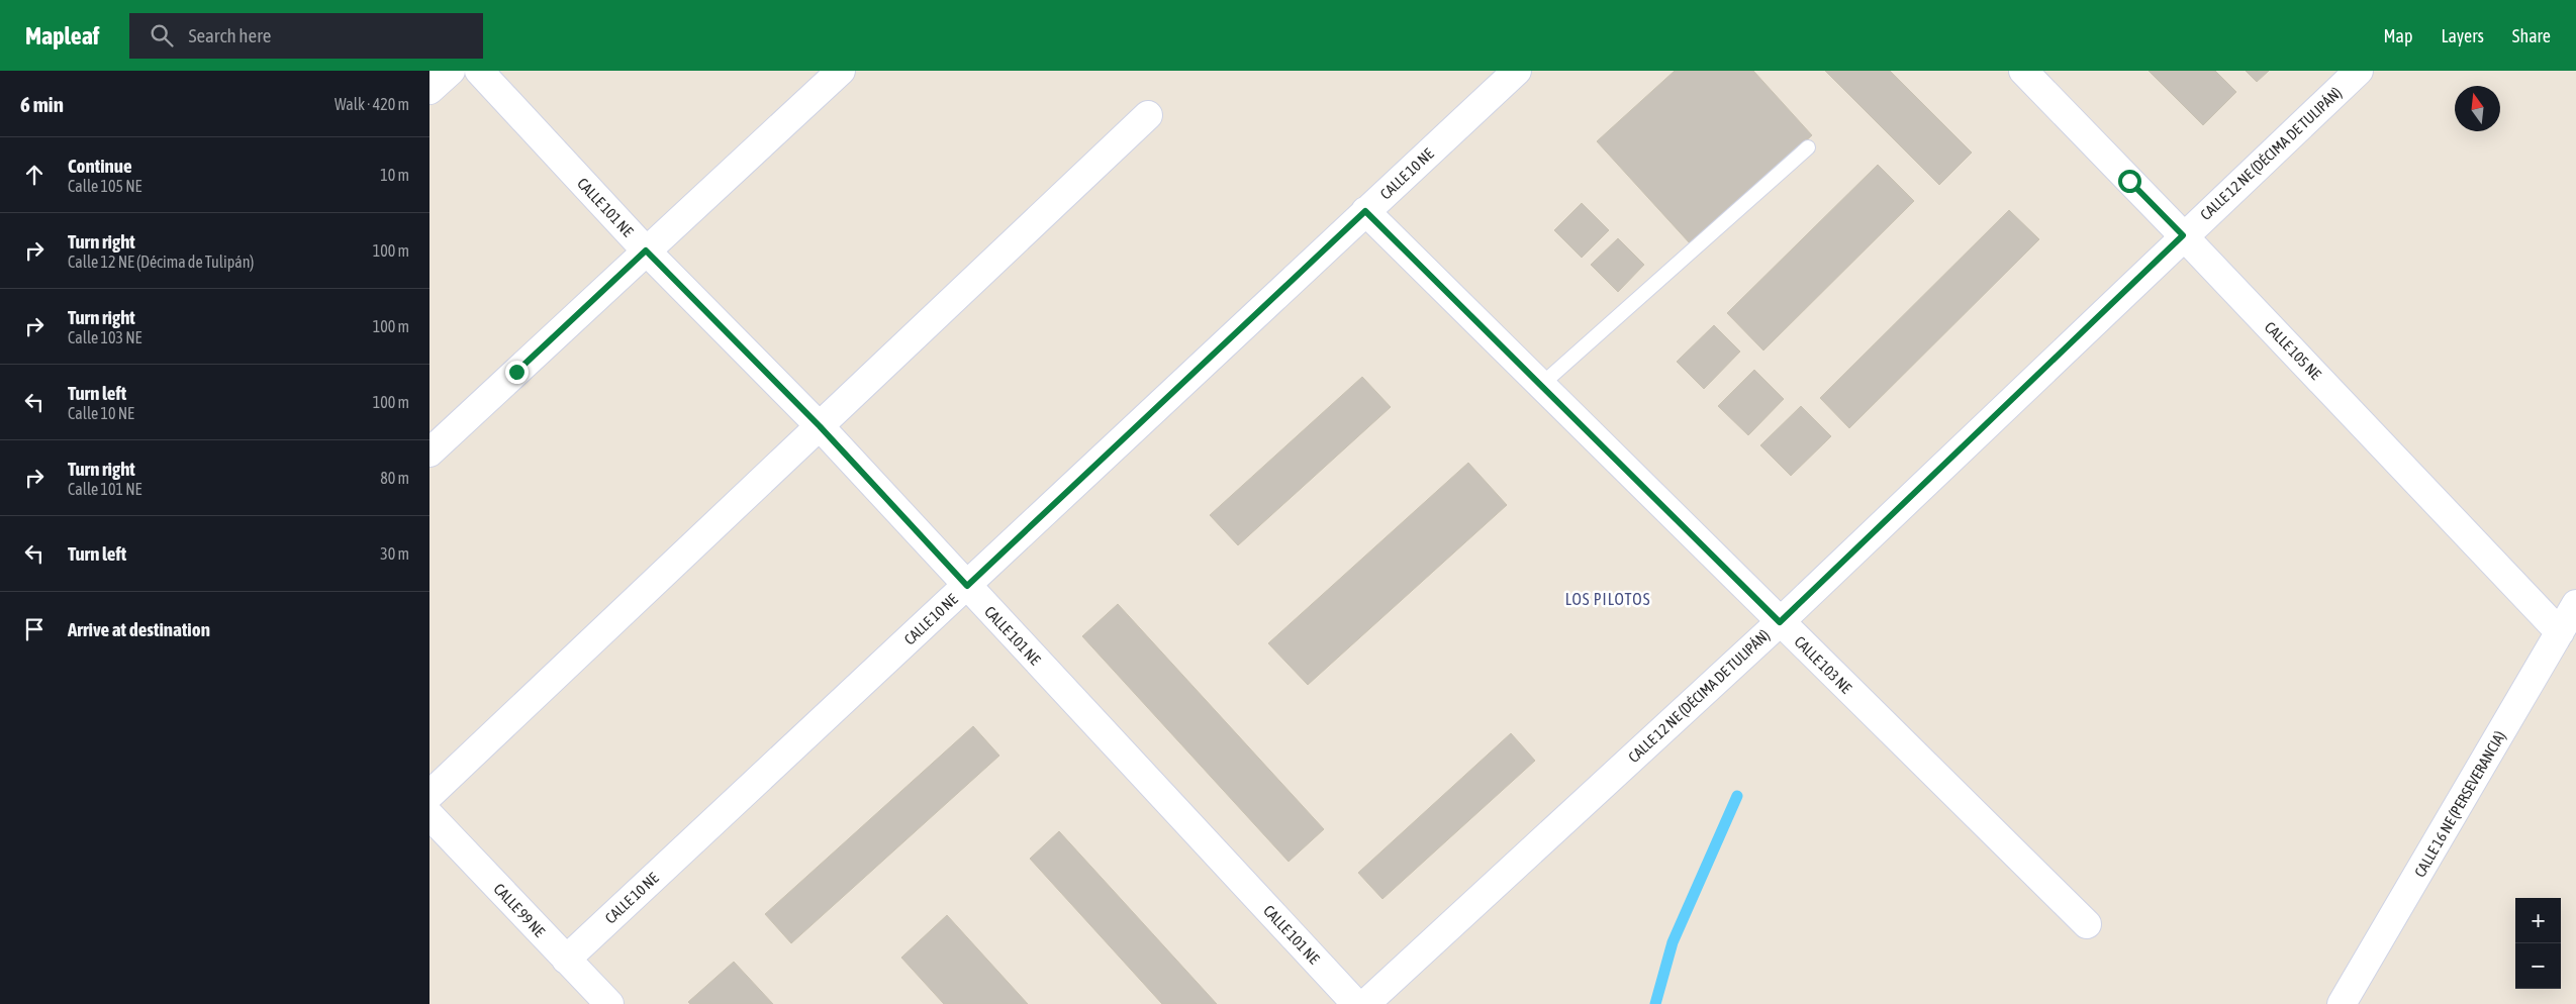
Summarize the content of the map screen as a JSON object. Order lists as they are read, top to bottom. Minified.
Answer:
{"streets":{"street":["CALLE 12 NE (DÉCIMA DE TULIPÁN)","CALLE 10 NE","CALLE 101 NE","CALLE 105 NE","CALLE 103 NE","CALLE 16 NE (PERSEVERANCIA)","CALLE 99 NE"]},"crossings":[["CALLE 12 NE (DÉCIMA DE TULIPÁN)","CALLE 105 NE"],["CALLE 12 NE (DÉCIMA DE TULIPÁN)","CALLE 103 NE"],["CALLE 10 NE","CALLE 101 NE"],["CALLE 10 NE","CALLE 103 NE"],["CALLE 10 NE","CALLE 99 NE"],["CALLE 105 NE","CALLE 16 NE (PERSEVERANCIA)"]],"districts":["LOS PILOTOS"],"north":"top","page":{"header":"Mapleaf","search":"Search here","nav":["Map","Layers","Share"],"heading":["6 min","Walk · 420 m"],"list":[["Continue","Calle 105 NE","10 m"],["Turn right","Calle 12 NE (Décima de Tulipán)","100 m"],["Turn right","Calle 103 NE","100 m"],["Turn left","Calle 10 NE","100 m"],["Turn right","Calle 101 NE","80 m"],["Turn left","30 m"],"Arrive at destination"],"map_buttons":["+","−"]}}
